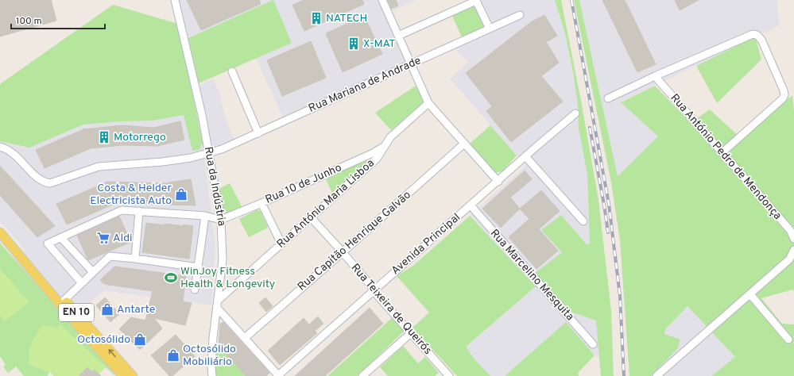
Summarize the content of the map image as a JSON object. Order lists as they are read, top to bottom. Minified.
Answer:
{"streets":{"main road":["EN 10"],"street":["Rua Mariana de Andrade","Rua António Pedro de Mendonça","Rua 10 de Junho","Rua da Indústria","Rua António Maria Lisboa","Rua Capitão Henrique Galvão","Avenida Principal","Rua Marcelino Mesquita","Rua Teixeira de Queirós"]},"crossings":[["Rua Mariana de Andrade","Rua da Indústria"],["Rua 10 de Junho","Rua da Indústria"],["Rua 10 de Junho","Rua António Maria Lisboa"],["Rua da Indústria","Rua António Maria Lisboa"],["Rua António Maria Lisboa","Rua Teixeira de Queirós"],["Rua Capitão Henrique Galvão","Rua Teixeira de Queirós"],["Avenida Principal","Rua Marcelino Mesquita"],["Avenida Principal","Rua Teixeira de Queirós"]],"places":{"building":["NATECH","X-MAT","Motorrego"],"shop":["Costa & Helder Electricista Auto","Antarte","Octosólido","Octosólido Mobiliário"],"supermarket":["Aldi"],"sports":["WinJoy Fitness Health & Longevity"]},"scale_bar":"100 m"}
